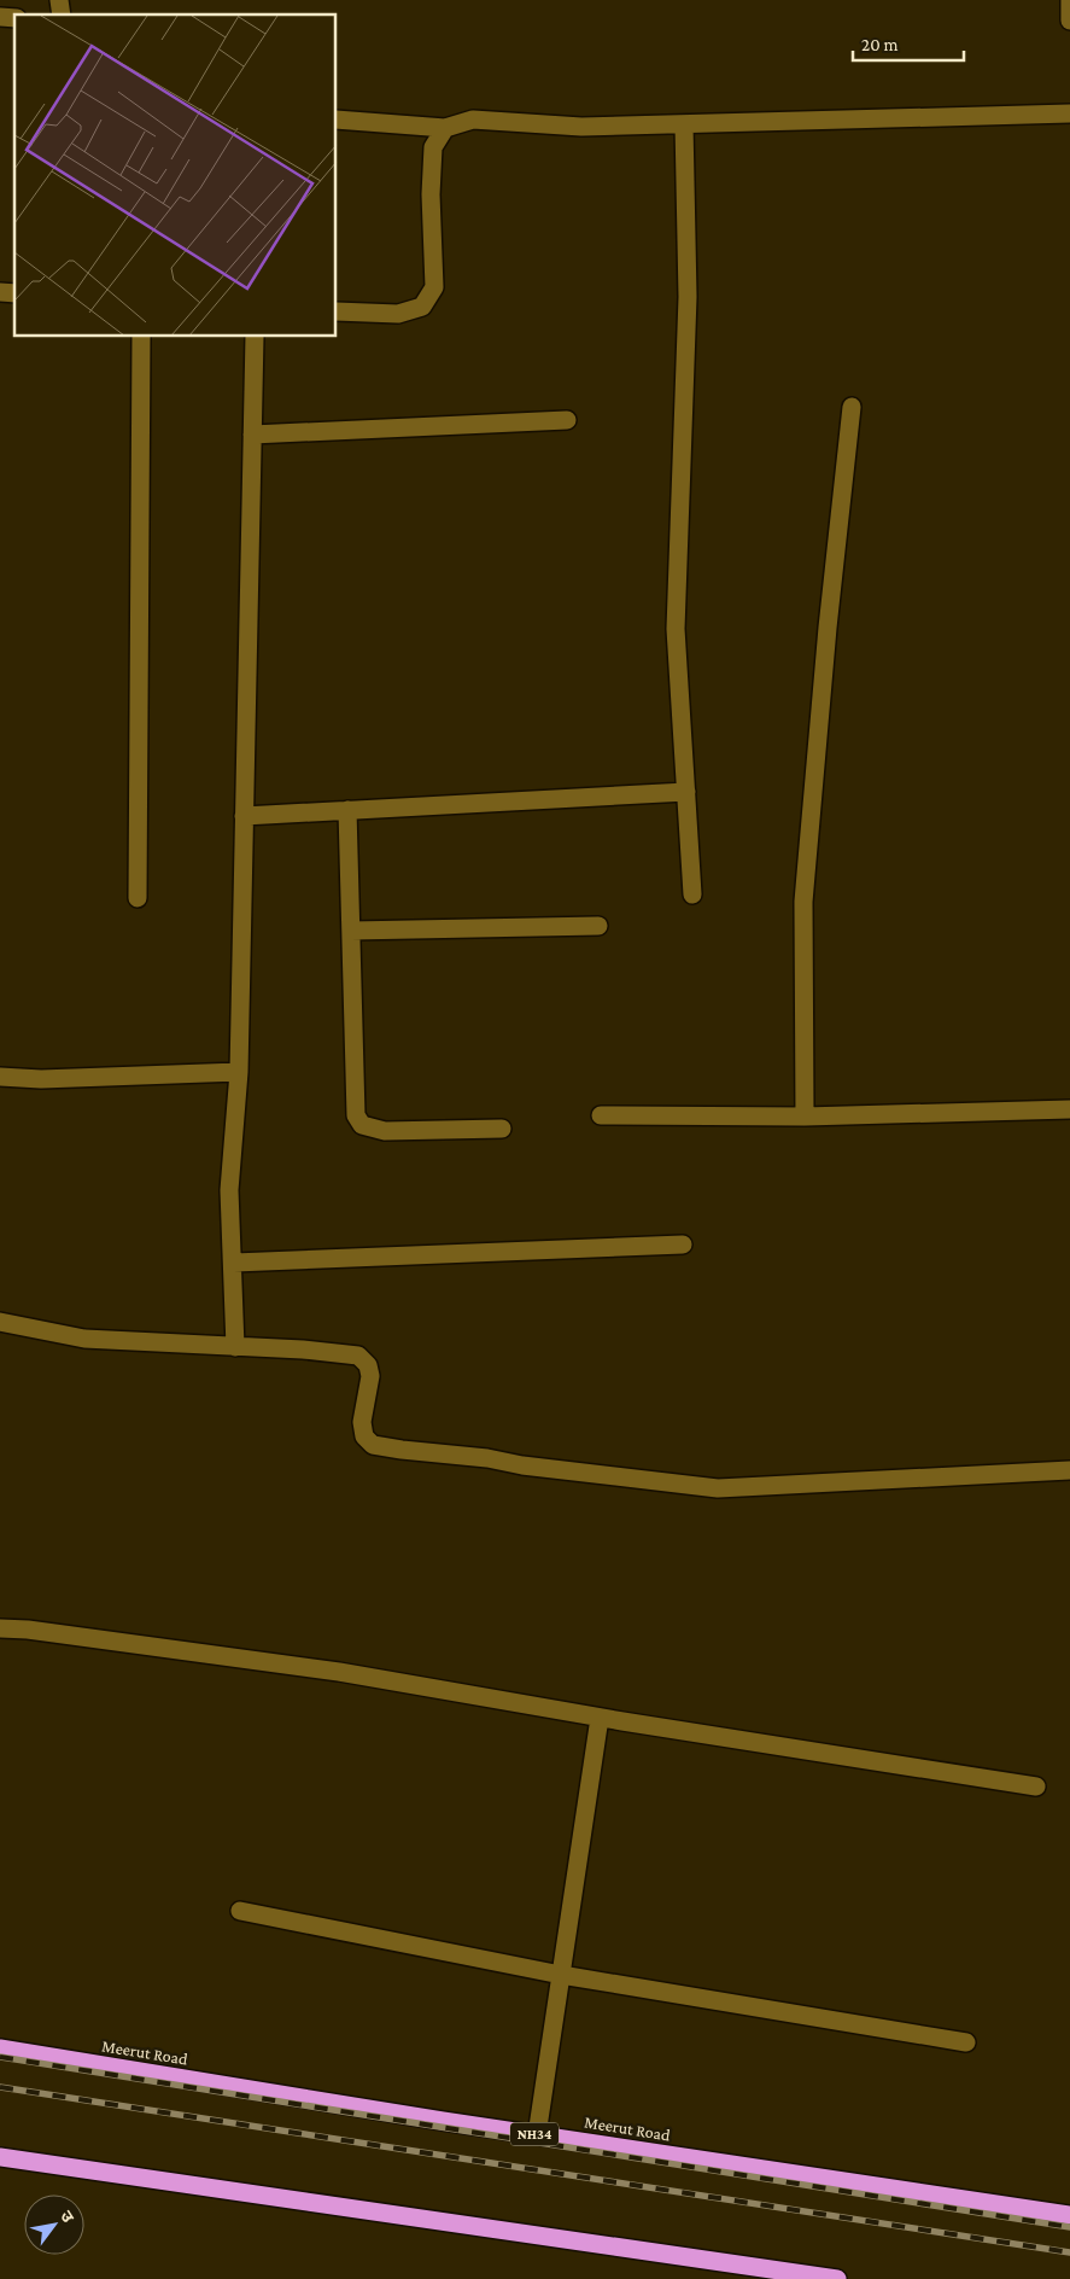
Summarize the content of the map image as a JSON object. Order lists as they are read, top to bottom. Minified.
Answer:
{"streets":{"highway":["Meerut Road","NH34"]},"scale_bar":"20 m","north":"top right"}
